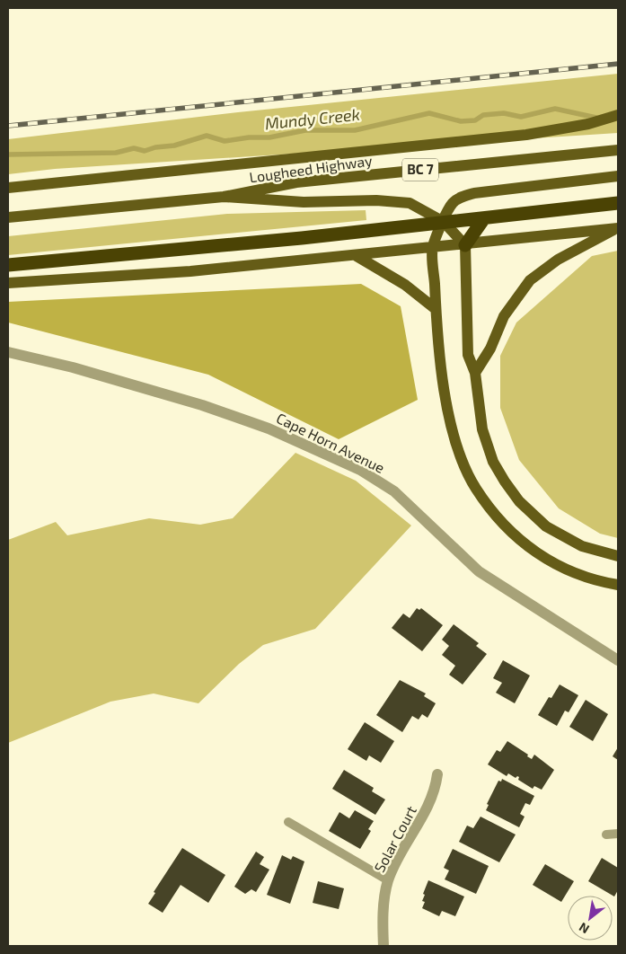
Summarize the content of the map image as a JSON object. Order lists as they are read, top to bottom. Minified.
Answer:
{"streets":{"main road":["Lougheed Highway","BC 7"],"street":["Cape Horn Avenue","Solar Court"]},"water":["Mundy Creek"],"north":"bottom left"}
